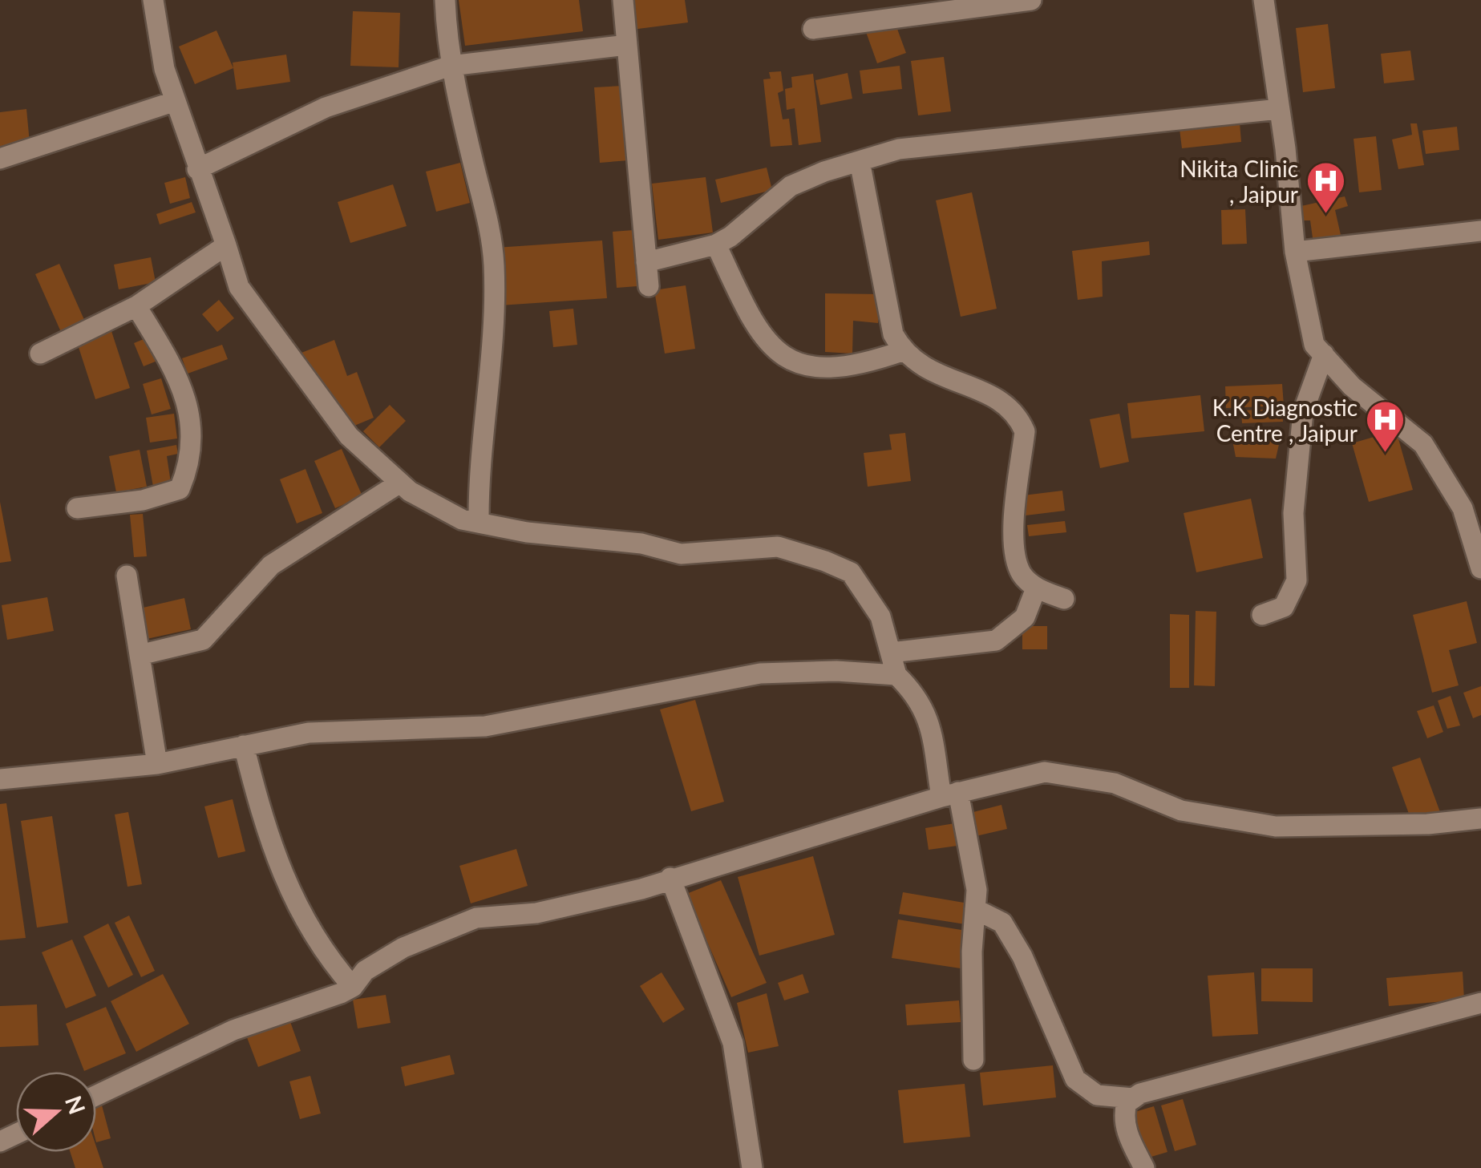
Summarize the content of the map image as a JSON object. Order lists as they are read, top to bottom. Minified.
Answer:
{"places":{"hospital":["Nikita Clinic , Jaipur","K.K Diagnostic Centre , Jaipur"]},"north":"right"}
